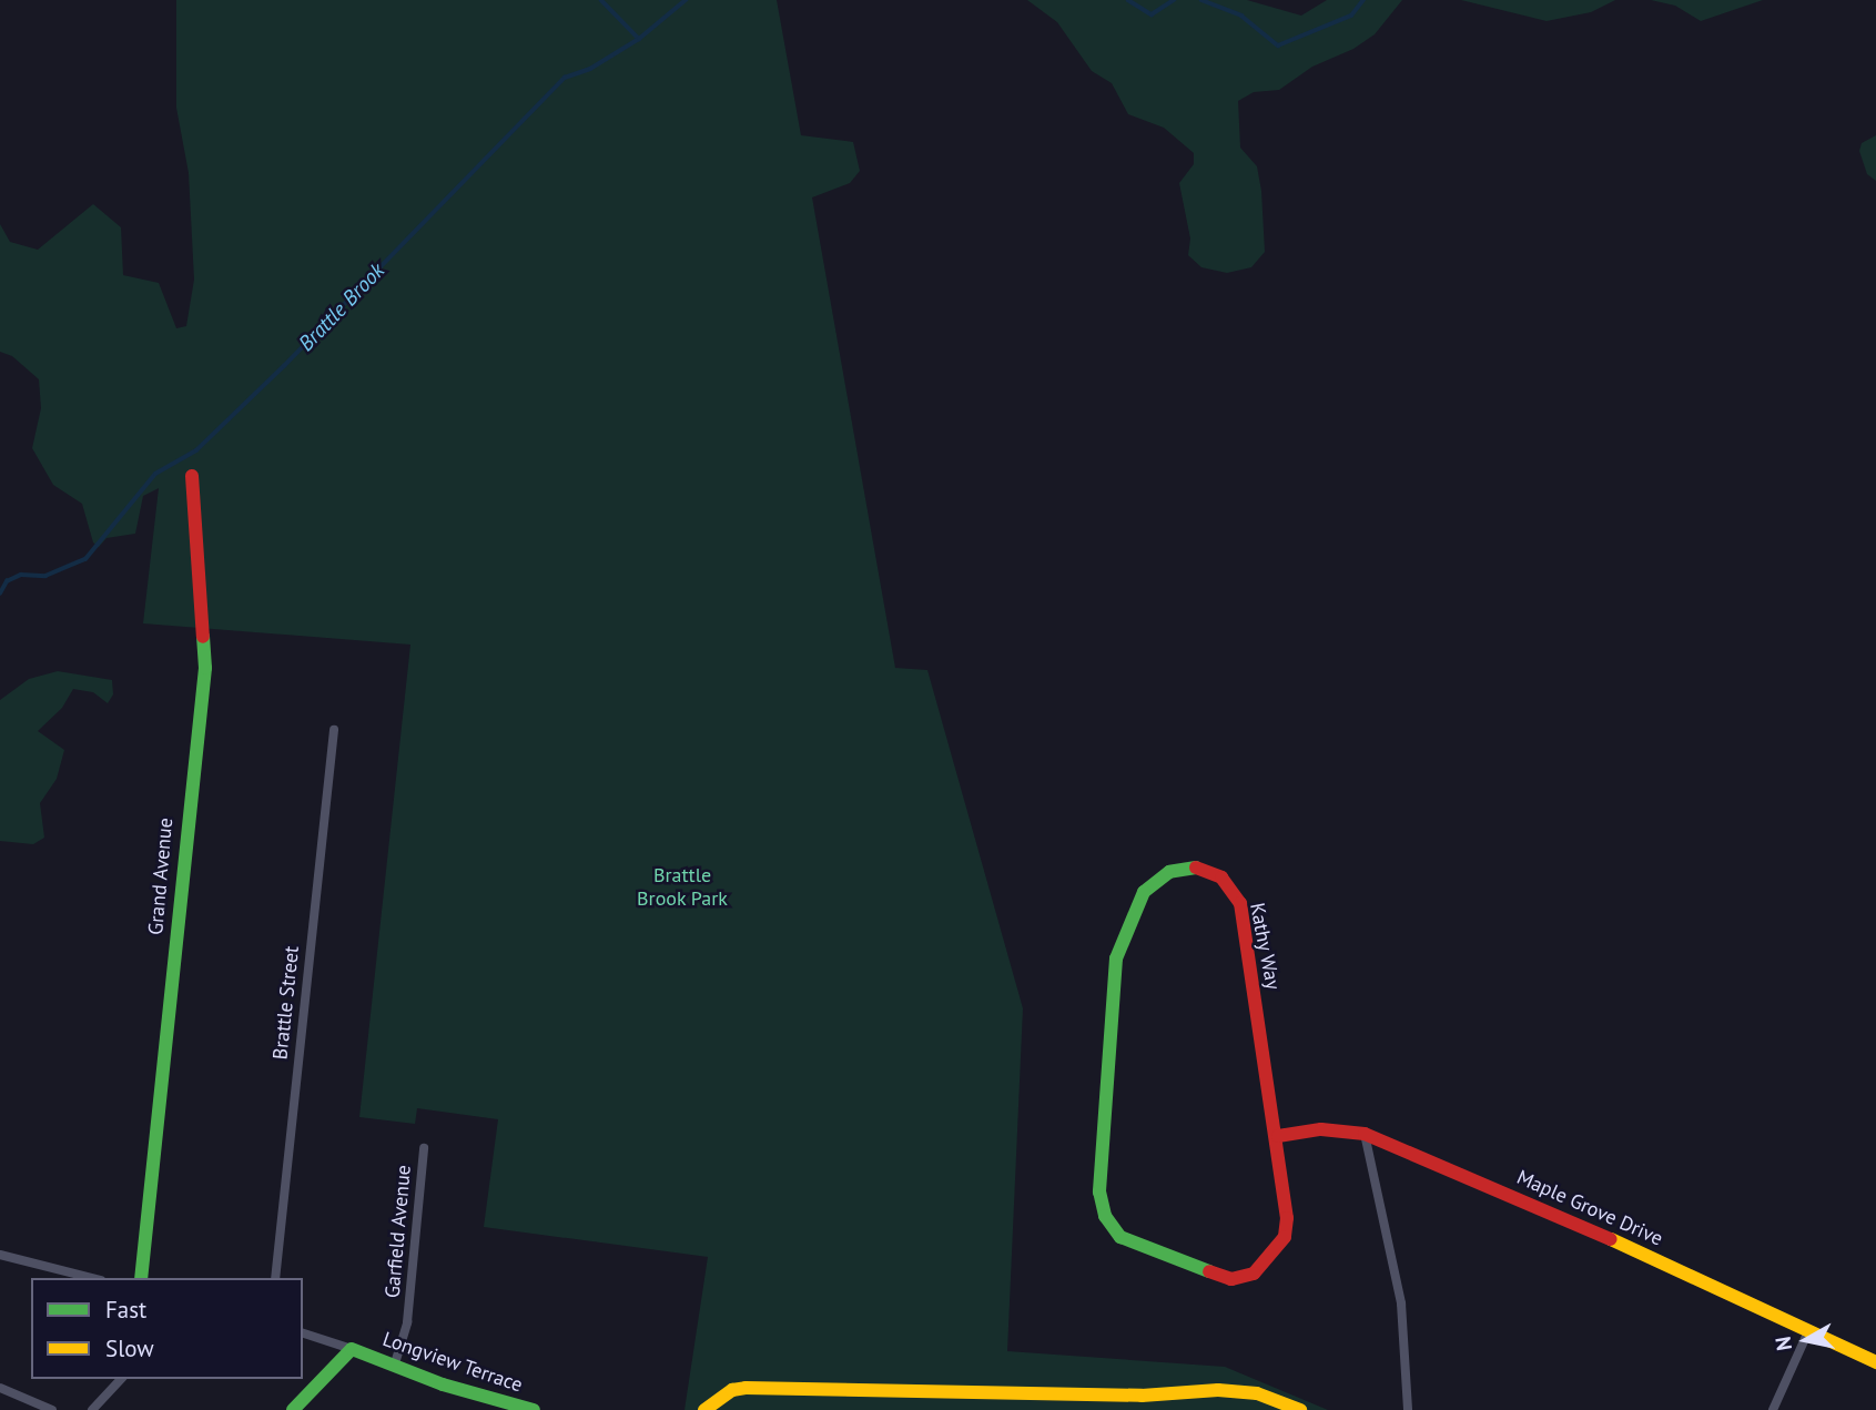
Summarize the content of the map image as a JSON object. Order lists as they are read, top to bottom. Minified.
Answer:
{"streets":{"street":["Grand Avenue","Kathy Way","Brattle Street","Maple Grove Drive","Garfield Avenue","Longview Terrace"]},"crossings":[["Kathy Way","Maple Grove Drive"],["Garfield Avenue","Longview Terrace"]],"water":["Brattle Brook"],"parks":["Brattle Brook Park"],"legend":["Fast","Slow"],"north":"left"}
